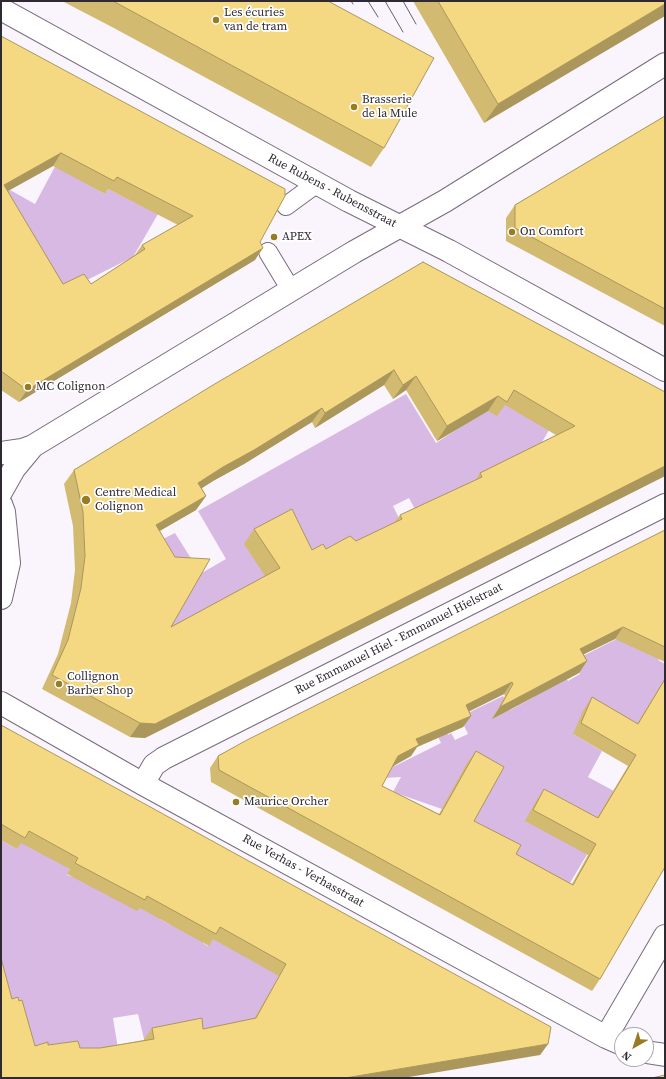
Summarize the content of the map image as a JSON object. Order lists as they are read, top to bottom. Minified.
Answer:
{"streets":{"street":["Rue Rubens - Rubensstraat","Rue Emmanuel Hiel - Emmanuel Hielstraat","Rue Verhas - Verhasstraat"]},"crossings":[["Rue Emmanuel Hiel - Emmanuel Hielstraat","Rue Verhas - Verhasstraat"]],"places":["Les écuries van de tram","Brasserie de la Mule","On Comfort","APEX","MC Colignon","Centre Medical Colignon","Collignon Barber Shop","Maurice Orcher"],"north":"bottom left"}
